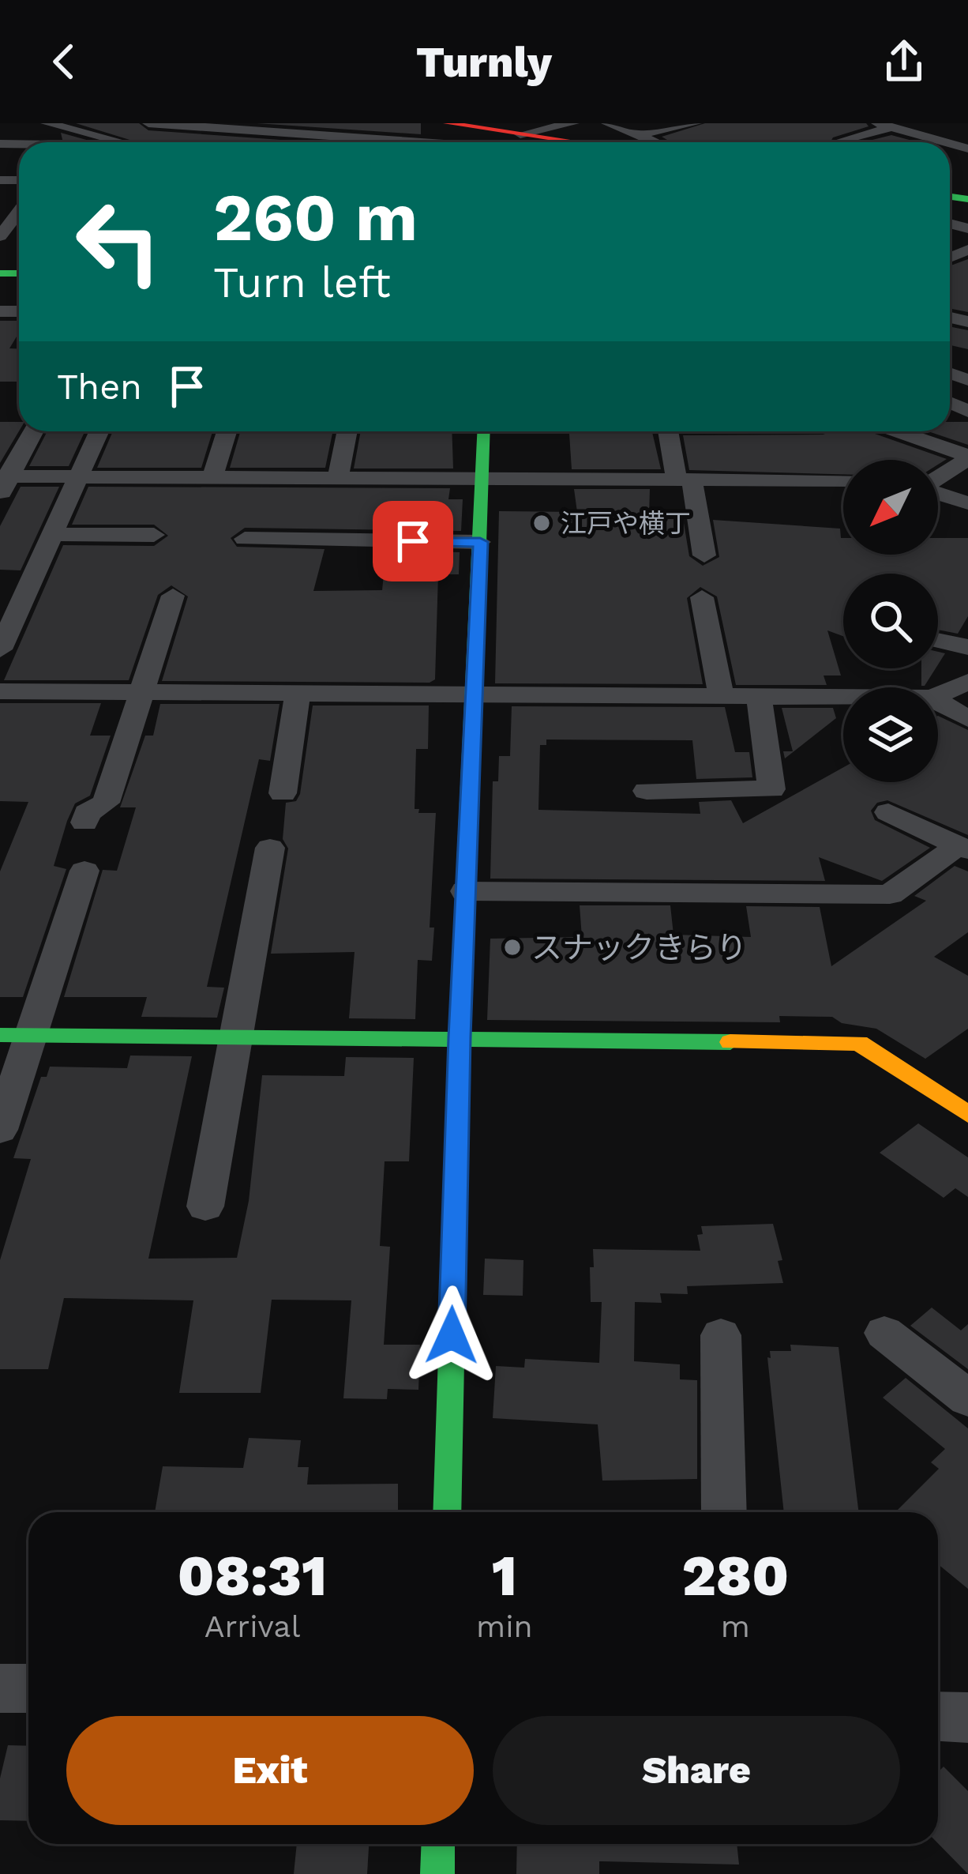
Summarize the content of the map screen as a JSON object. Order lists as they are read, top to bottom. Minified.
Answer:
{"places":["江戸や横丁","スナックきらり"],"north":"bottom left","page":{"header":"Turnly","turn":["260 m","Turn left"],"then":"Then","eta":["08:31","Arrival","1","min","280","m"],"buttons":["Exit","Share"]}}
